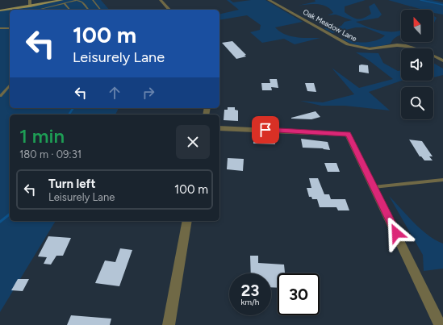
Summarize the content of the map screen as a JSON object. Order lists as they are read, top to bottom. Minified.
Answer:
{"streets":{"street":["Oak Meadow Lane"]},"north":"top","page":{"turn":["100 m","Leisurely Lane"],"heading":["1 min","180 m · 09:31"],"list":[{"name":"Turn left","note":"Leisurely Lane","value":"100 m"}],"speed":"23 km/h","limit":"30"}}
